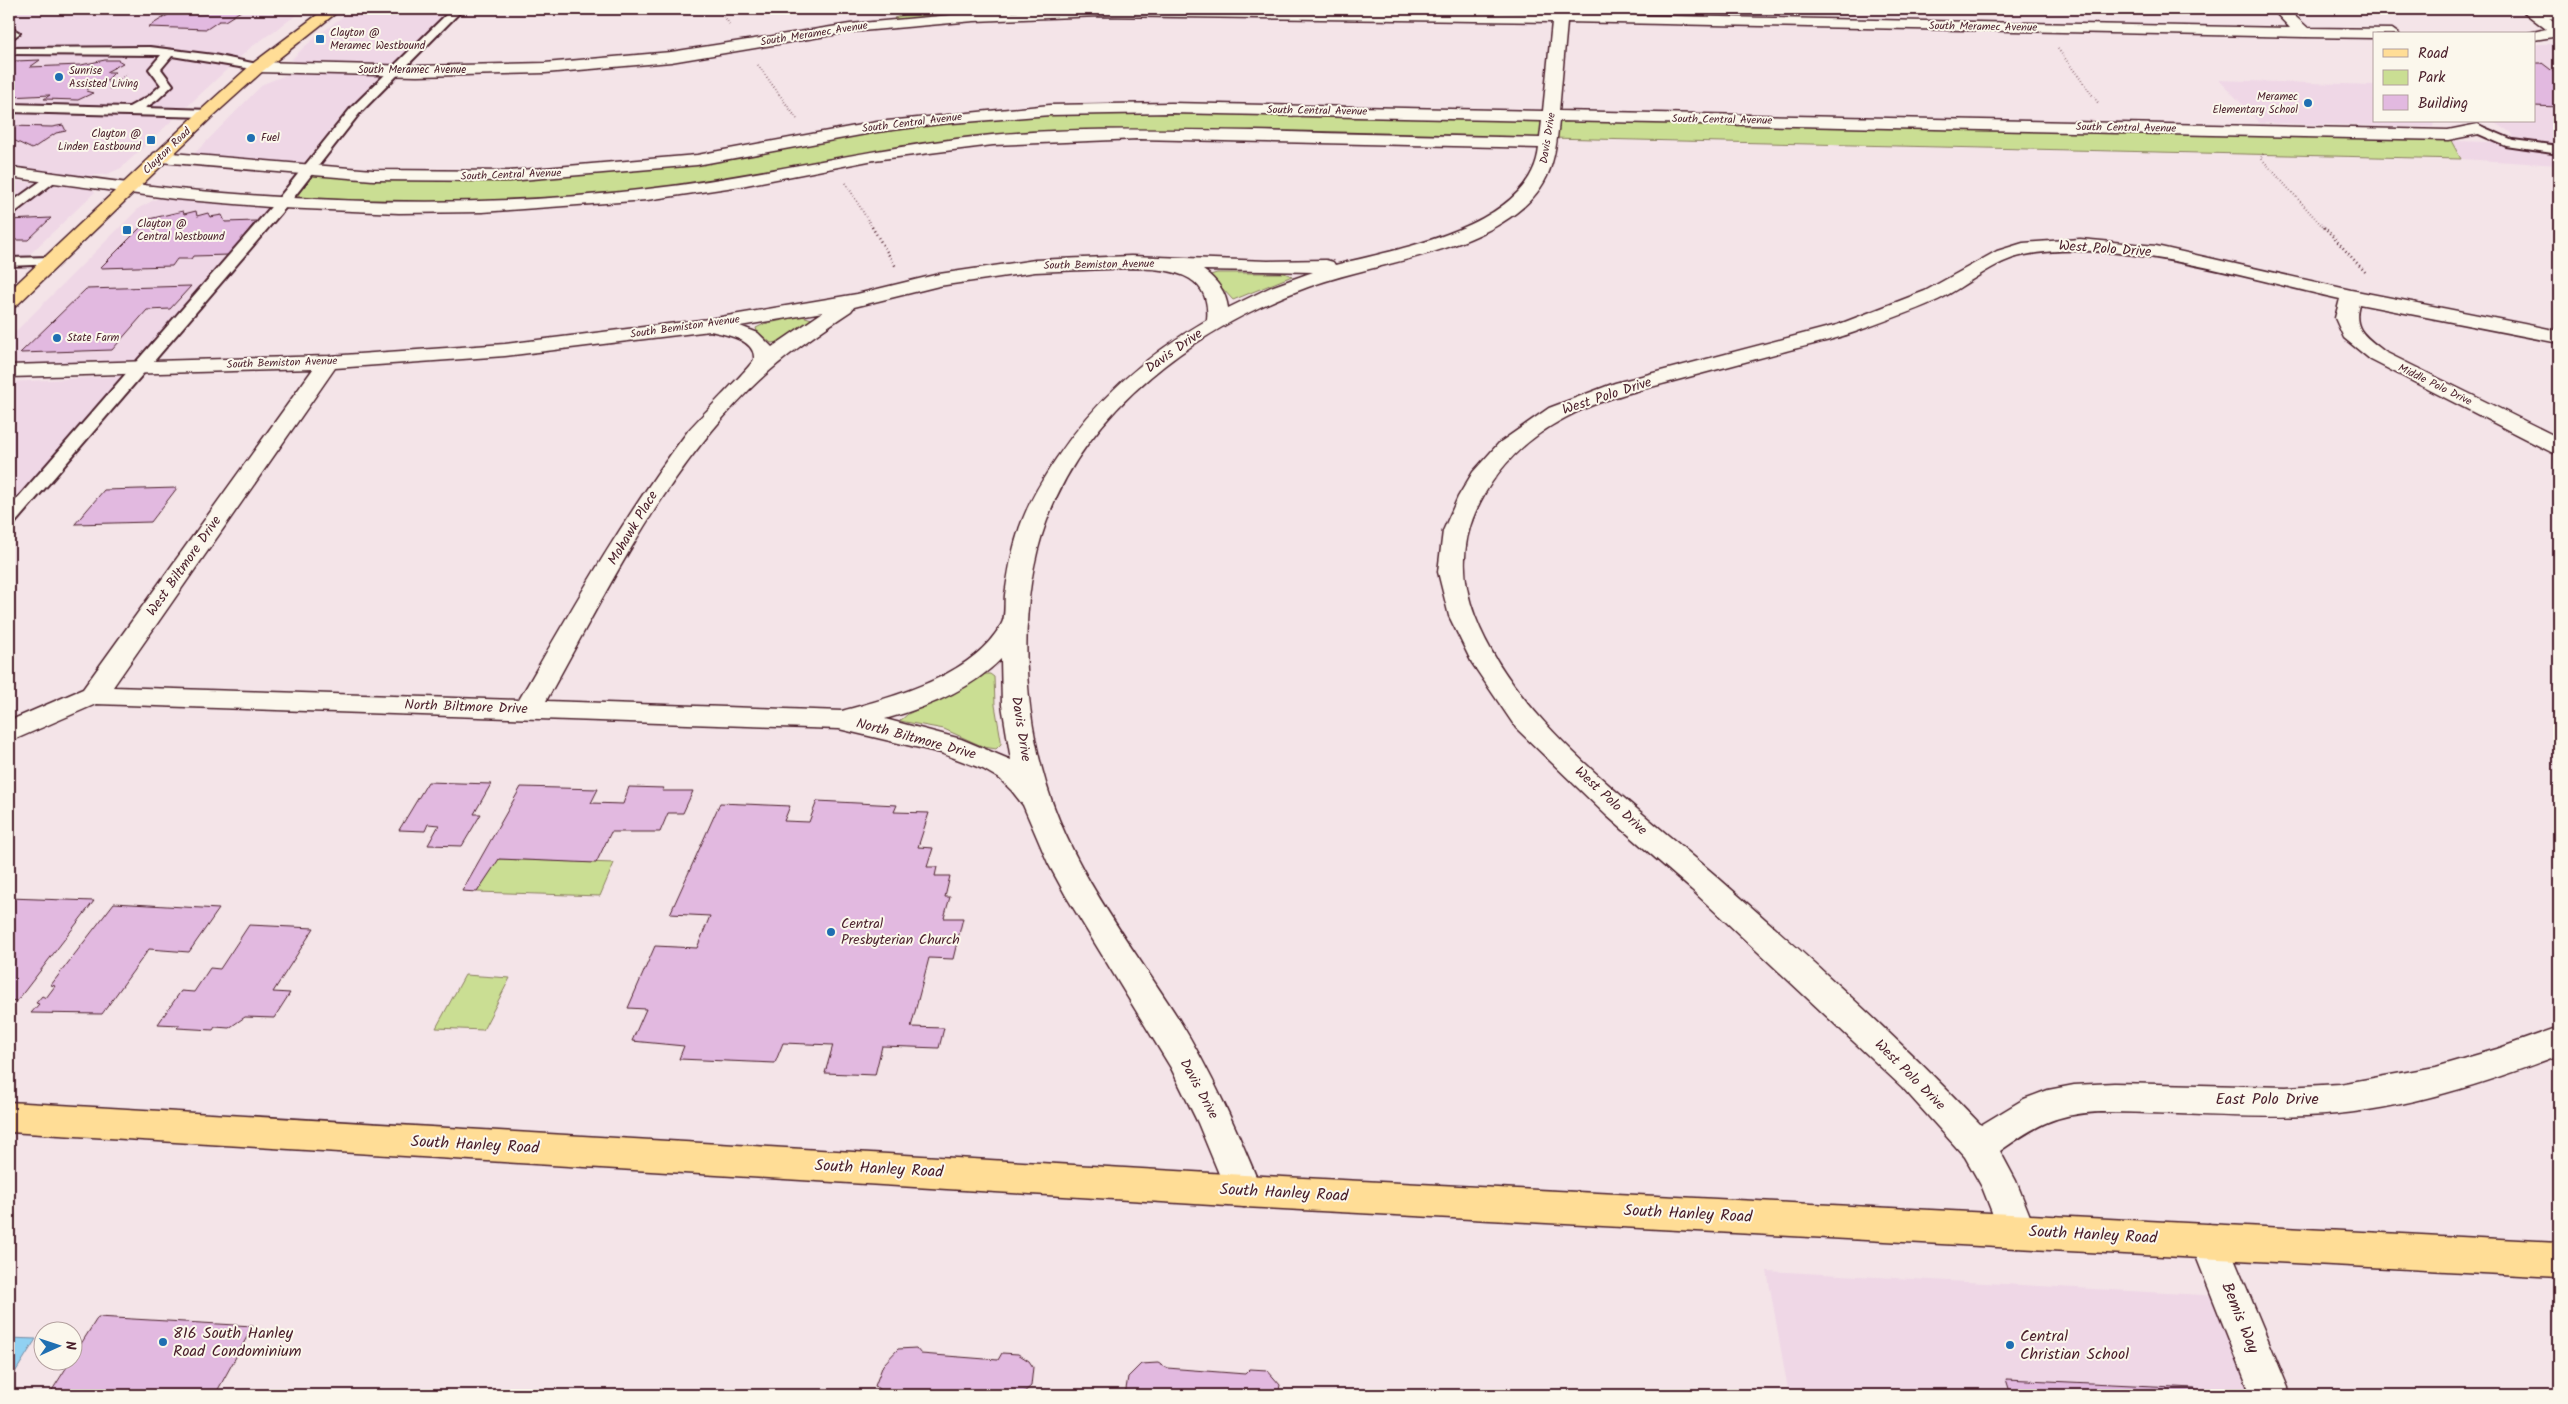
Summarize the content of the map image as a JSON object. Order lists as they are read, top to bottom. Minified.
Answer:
{"streets":{"main road":["Clayton Road","South Hanley Road"],"street":["South Meramec Avenue","South Central Avenue","Davis Drive","West Polo Drive","South Bemiston Avenue","Middle Polo Drive","Mohawk Place","West Biltmore Drive","North Biltmore Drive","East Polo Drive","Bemis Way"]},"crossings":[["South Meramec Avenue","Davis Drive"],["South Meramec Avenue","Clayton Road"],["South Central Avenue","Davis Drive"],["South Central Avenue","Clayton Road"],["Davis Drive","South Bemiston Avenue"],["Davis Drive","North Biltmore Drive"],["Davis Drive","South Hanley Road"],["West Polo Drive","Middle Polo Drive"],["West Polo Drive","East Polo Drive"],["West Polo Drive","South Hanley Road"],["South Bemiston Avenue","Mohawk Place"],["South Bemiston Avenue","West Biltmore Drive"],["Mohawk Place","North Biltmore Drive"],["West Biltmore Drive","North Biltmore Drive"],["South Hanley Road","Bemis Way"]],"places":{"transit":["Clayton @ Meramec Westbound","Clayton @ Linden Eastbound","Clayton @ Central Westbound"],"other":["Sunrise Assisted Living","Meramec Elementary School","Fuel","State Farm","Central Presbyterian Church","816 South Hanley Road Condominium","Central Christian School"]},"legend":["Road","Park","Building"],"north":"right"}
